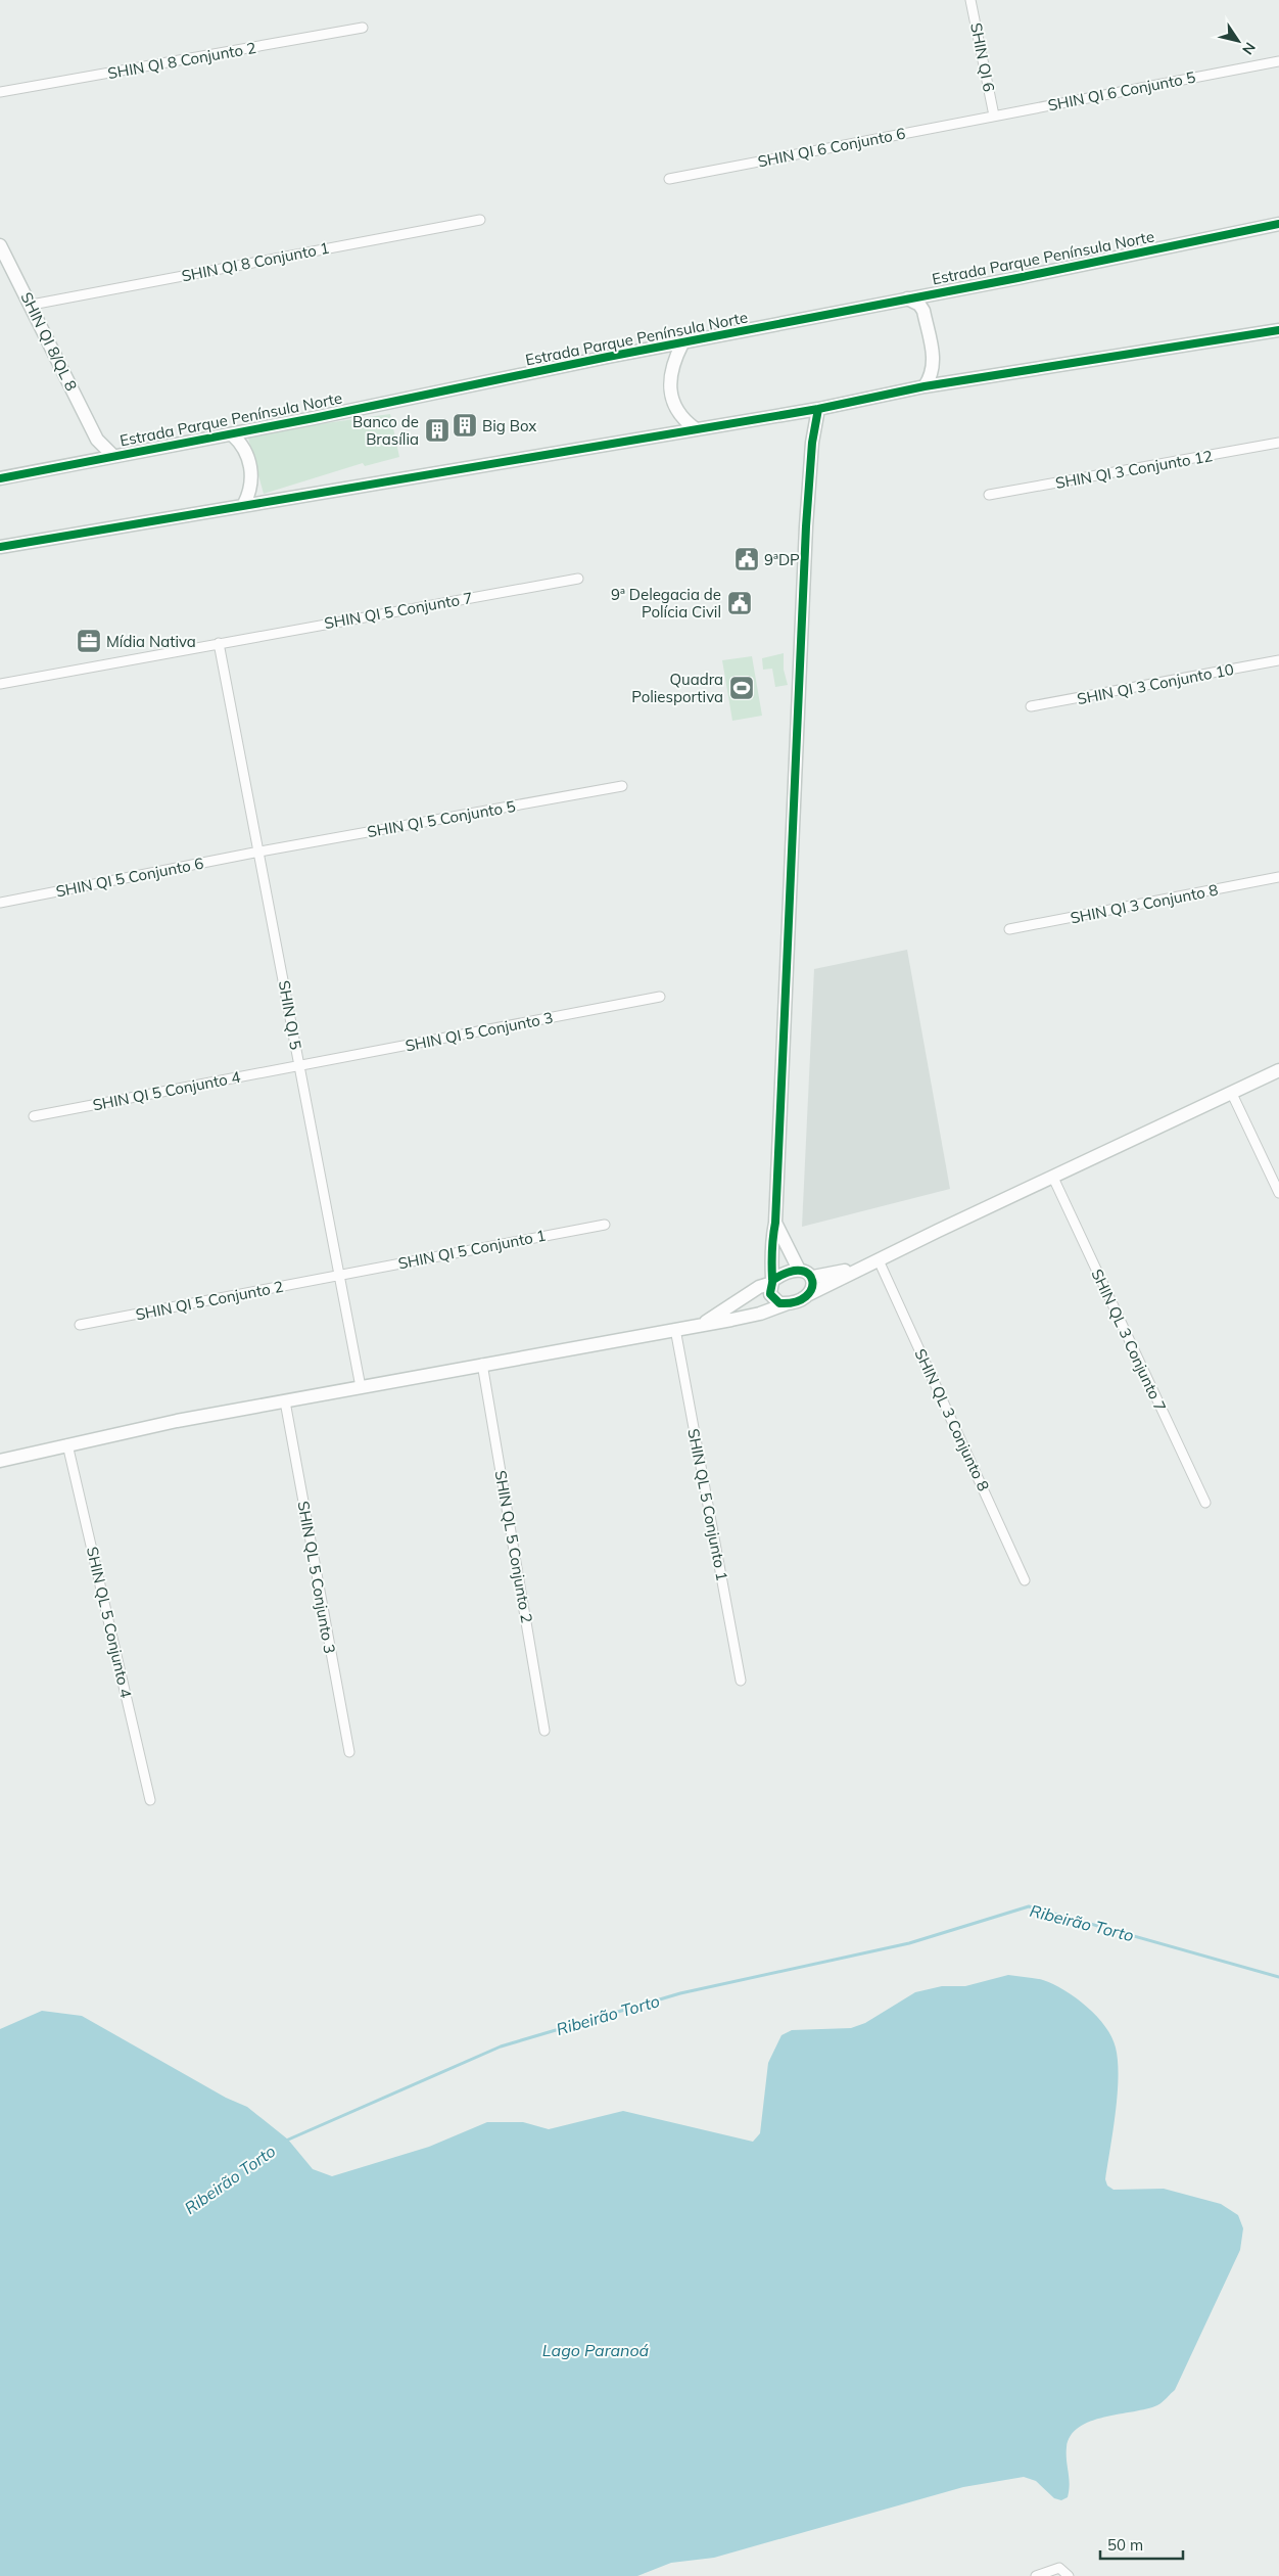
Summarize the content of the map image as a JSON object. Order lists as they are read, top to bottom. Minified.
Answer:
{"streets":{"main road":["Estrada Parque Península Norte","SHIN QI 8/QL 8"],"street":["SHIN QI 6","SHIN QI 8 Conjunto 2","SHIN QI 6 Conjunto 5","SHIN QI 6 Conjunto 6","SHIN QI 8 Conjunto 1","SHIN QI 3 Conjunto 12","SHIN QI 5 Conjunto 7","SHIN QI 3 Conjunto 10","SHIN QI 5 Conjunto 5","SHIN QI 5 Conjunto 6","SHIN QI 3 Conjunto 8","SHIN QI 5","SHIN QI 5 Conjunto 3","SHIN QI 5 Conjunto 4","SHIN QI 5 Conjunto 1","SHIN QI 5 Conjunto 2","SHIN QL 3 Conjunto 7","SHIN QL 3 Conjunto 8","SHIN QL 5 Conjunto 1","SHIN QL 5 Conjunto 2","SHIN QL 5 Conjunto 3","SHIN QL 5 Conjunto 4"]},"crossings":[["SHIN QI 6","SHIN QI 6 Conjunto 5"],["SHIN QI 6","SHIN QI 6 Conjunto 6"],["SHIN QI 6 Conjunto 5","SHIN QI 6 Conjunto 6"],["Estrada Parque Península Norte","SHIN QI 8/QL 8"],["SHIN QI 8 Conjunto 1","SHIN QI 8/QL 8"],["SHIN QI 5 Conjunto 7","SHIN QI 5"],["SHIN QI 5 Conjunto 5","SHIN QI 5 Conjunto 6"],["SHIN QI 5 Conjunto 5","SHIN QI 5"],["SHIN QI 5 Conjunto 6","SHIN QI 5"],["SHIN QI 5","SHIN QI 5 Conjunto 3"],["SHIN QI 5","SHIN QI 5 Conjunto 4"],["SHIN QI 5","SHIN QI 5 Conjunto 1"],["SHIN QI 5","SHIN QI 5 Conjunto 2"],["SHIN QI 5 Conjunto 3","SHIN QI 5 Conjunto 4"],["SHIN QI 5 Conjunto 1","SHIN QI 5 Conjunto 2"]],"water":["Ribeirão Torto","Lago Paranoá"],"places":{"building":["Big Box","Banco de Brasília"],"public building":["9ªDP","9ª Delegacia de Polícia Civil"],"office":["Mídia Nativa"],"sports":["Quadra Poliesportiva"]},"scale_bar":"50 m","north":"bottom right"}
